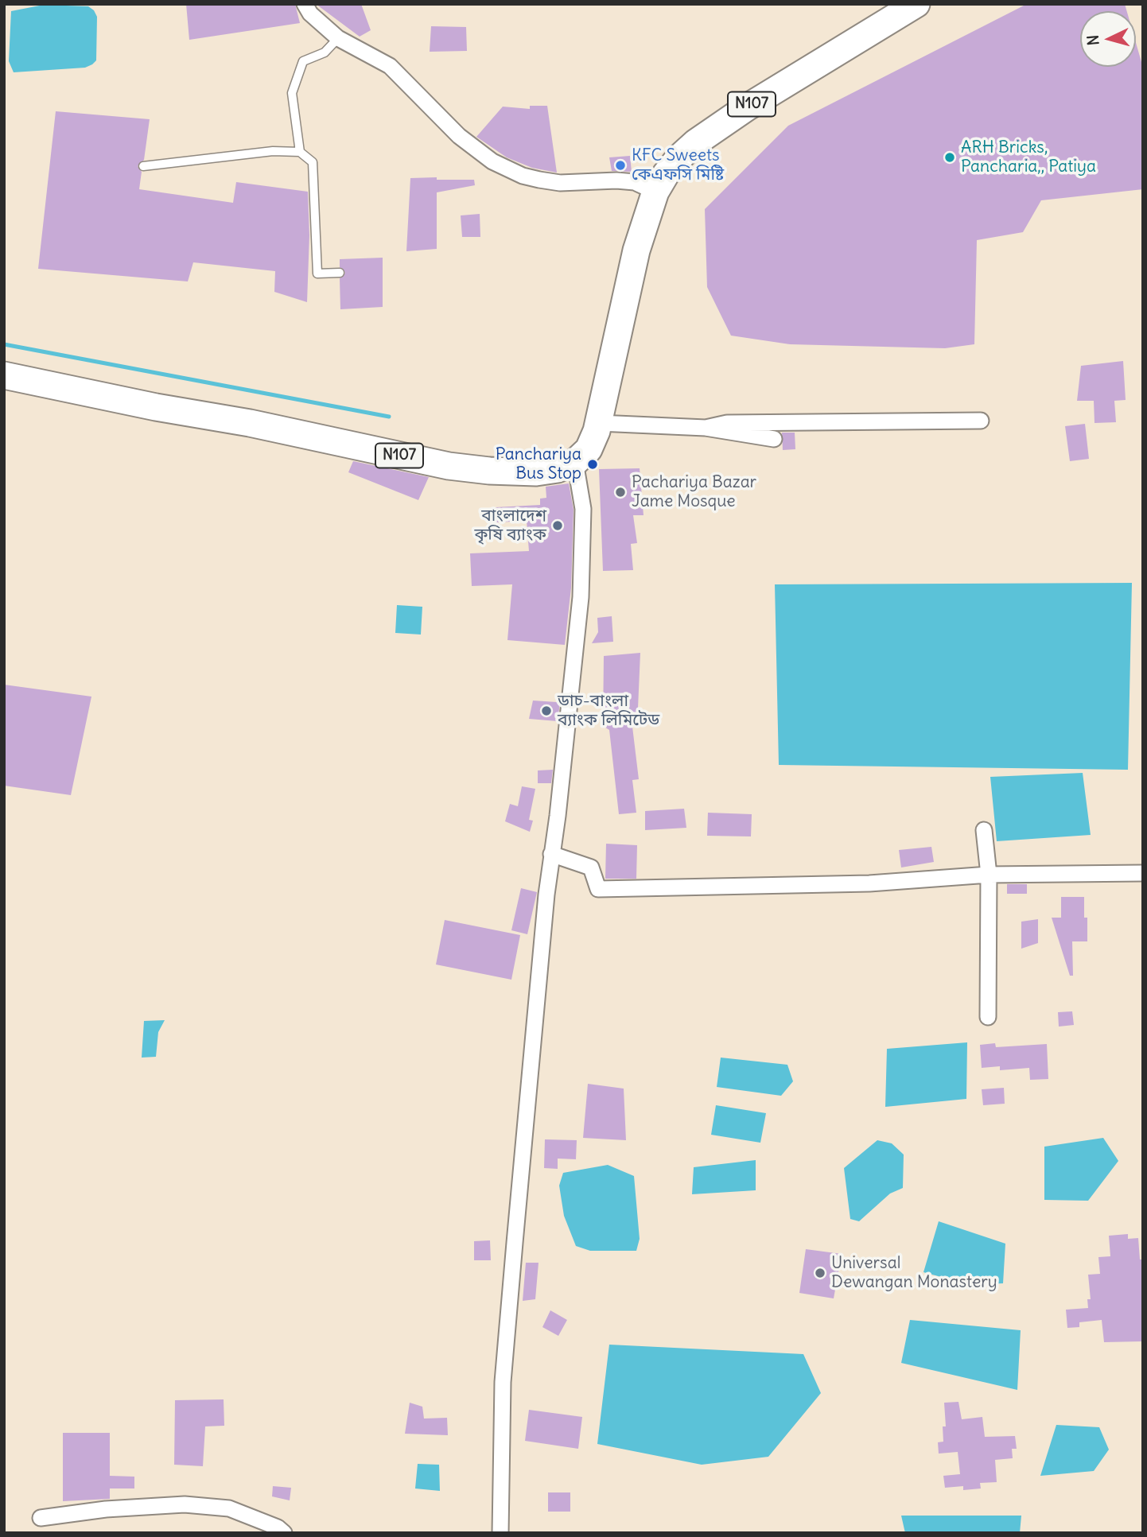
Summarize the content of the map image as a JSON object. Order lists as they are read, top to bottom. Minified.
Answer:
{"streets":{"highway":["N107"]},"places":["ARH Bricks, Pancharia,, Patiya","KFC Sweets কেএফসি মিষ্টি","Panchariya Bus Stop","Pachariya Bazar Jame Mosque","বাংলাদেশ কৃষি ব্যাংক","ডাচ-বাংলা ব্যাংক লিমিটেড","Universal Dewangan Monastery"],"north":"left"}
